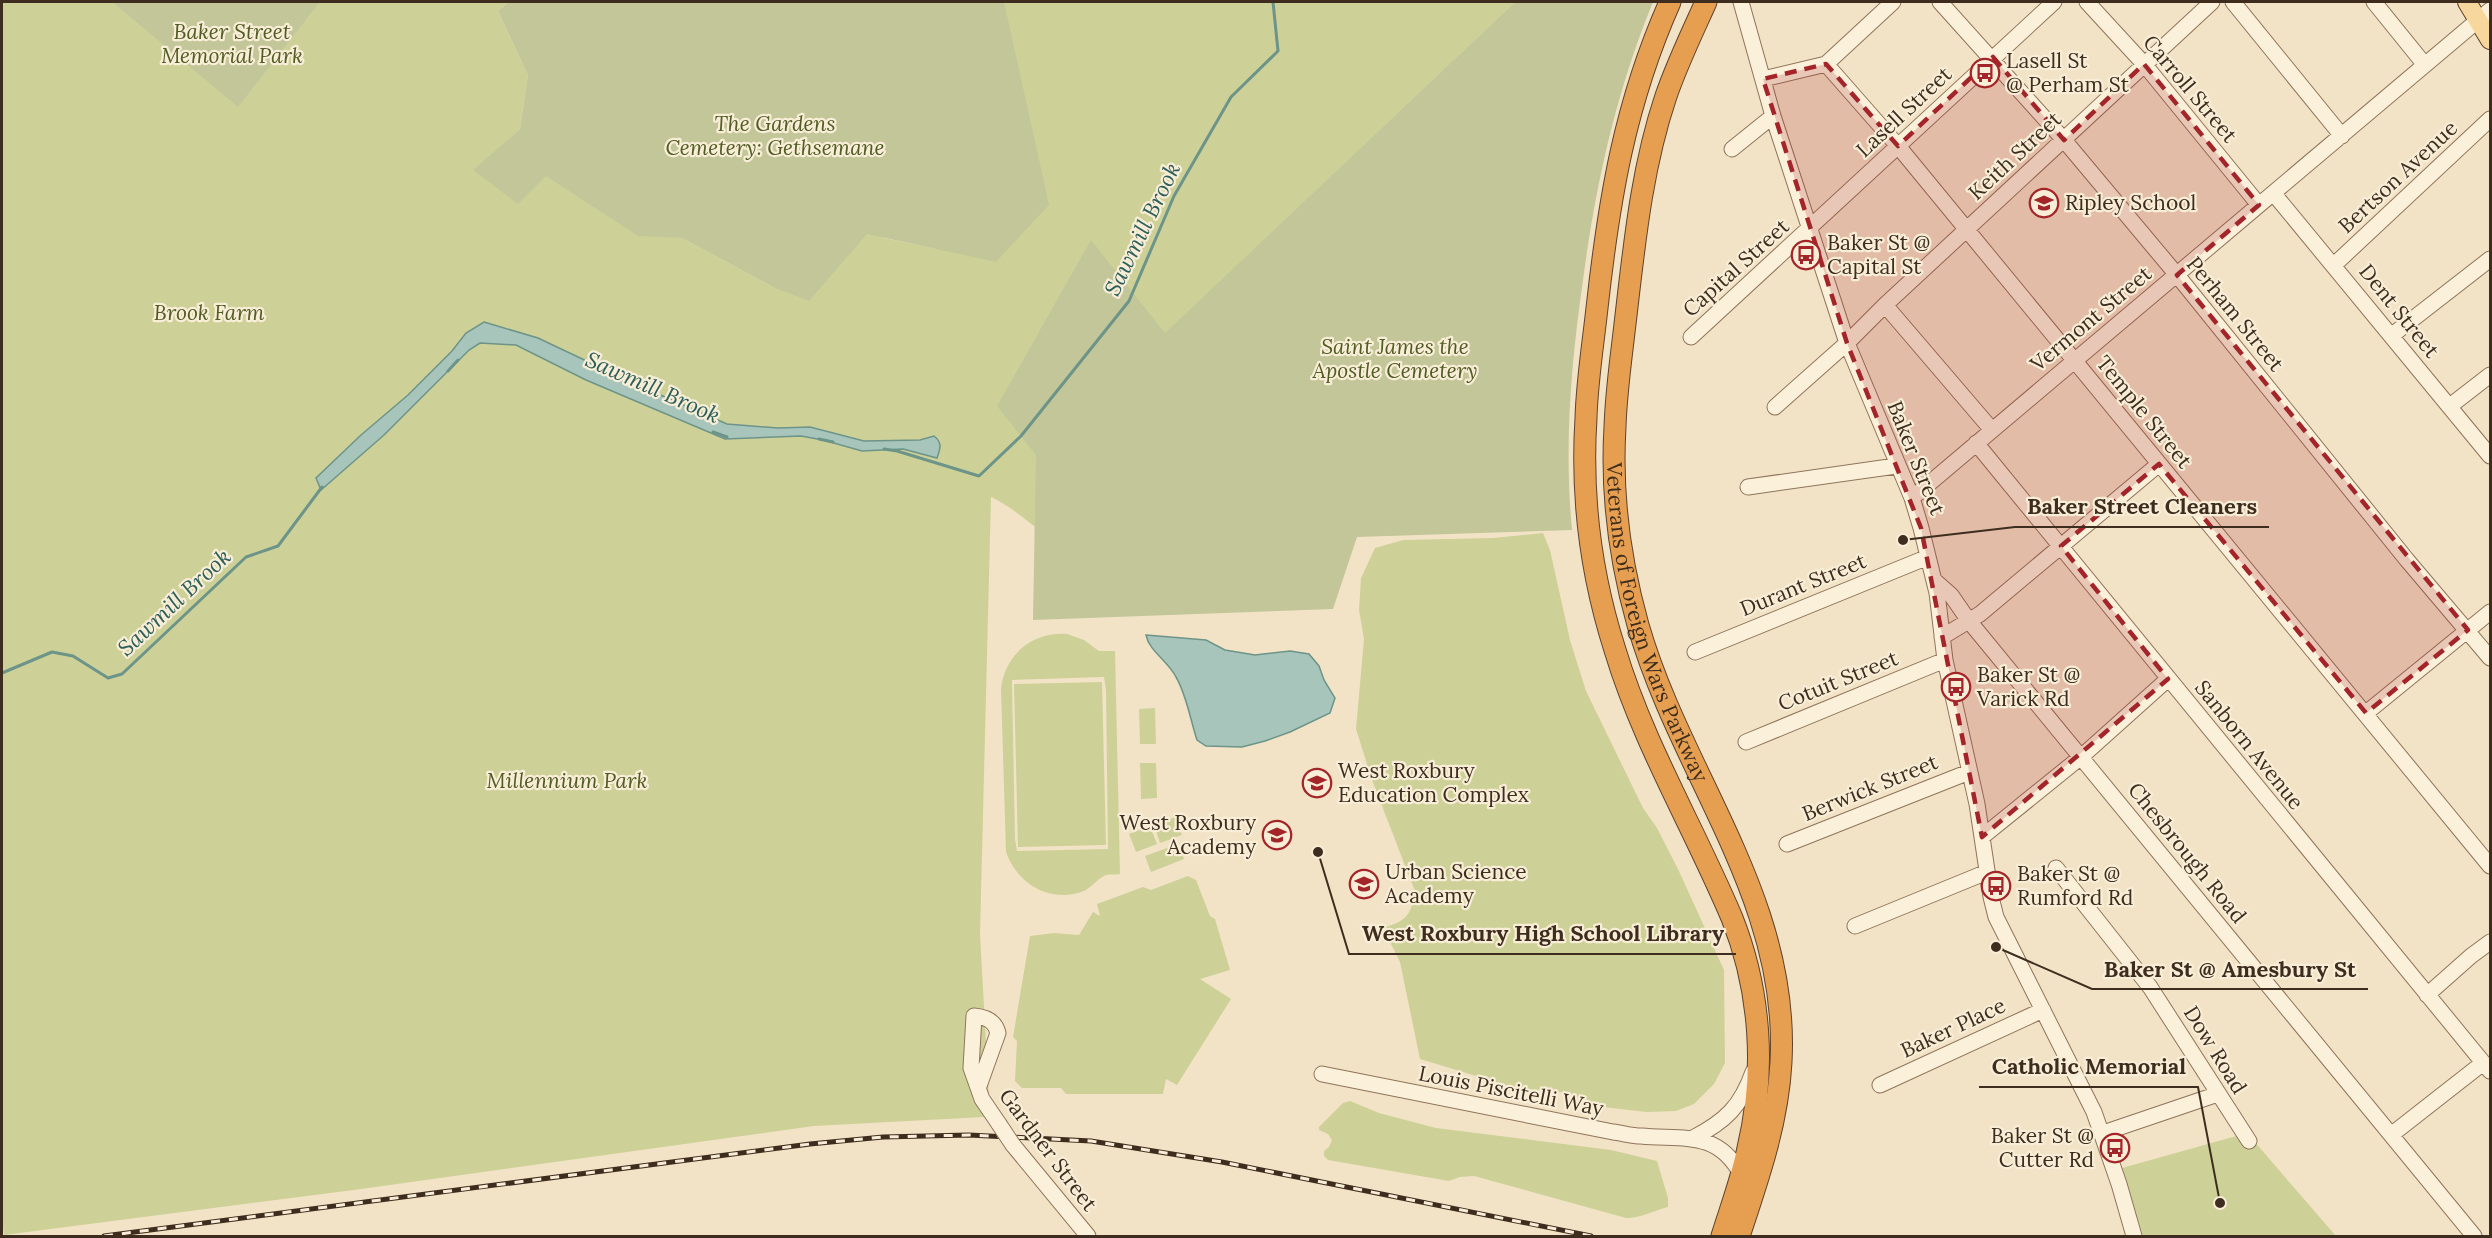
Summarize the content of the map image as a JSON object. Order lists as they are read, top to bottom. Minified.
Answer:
{"streets":{"highway":["Veterans of Foreign Wars Parkway"],"street":["Carroll Street","Lasell Street","Keith Street","Bertson Avenue","Capital Street","Dent Street","Perham Street","Vermont Street","Temple Street","Baker Street","Durant Street","Cotuit Street","Sanborn Avenue","Berwick Street","Chesbrough Road","Baker Place","Dow Road","Louis Piscitelli Way","Gardner Street"]},"crossings":[["Carroll Street","Keith Street"],["Carroll Street","Vermont Street"],["Lasell Street","Capital Street"],["Lasell Street","Perham Street"],["Lasell Street","Temple Street"],["Lasell Street","Baker Street"],["Keith Street","Perham Street"],["Keith Street","Temple Street"],["Keith Street","Baker Street"],["Bertson Avenue","Dent Street"],["Capital Street","Baker Street"],["Dent Street","Vermont Street"],["Perham Street","Vermont Street"],["Vermont Street","Temple Street"],["Vermont Street","Baker Street"],["Vermont Street","Sanborn Avenue"],["Baker Street","Durant Street"],["Baker Street","Cotuit Street"],["Baker Street","Berwick Street"],["Baker Street","Chesbrough Road"],["Baker Street","Baker Place"],["Veterans of Foreign Wars Parkway","Louis Piscitelli Way"]],"water":["Sawmill Brook"],"parks":["Baker Street Memorial Park","The Gardens Cemetery: Gethsemane","Brook Farm","Saint James the Apostle Cemetery","Millennium Park"],"places":{"bus stop":["Lasell St @ Perham St","Baker St @ Capital St","Baker St @ Varick Rd","Baker St @ Rumford Rd","Baker St @ Cutter Rd"],"school or university":["Ripley School","West Roxbury Education Complex","West Roxbury Academy","Urban Science Academy"],"other":["Baker Street Cleaners","West Roxbury High School Library","Baker St @ Amesbury St","Catholic Memorial"]}}
